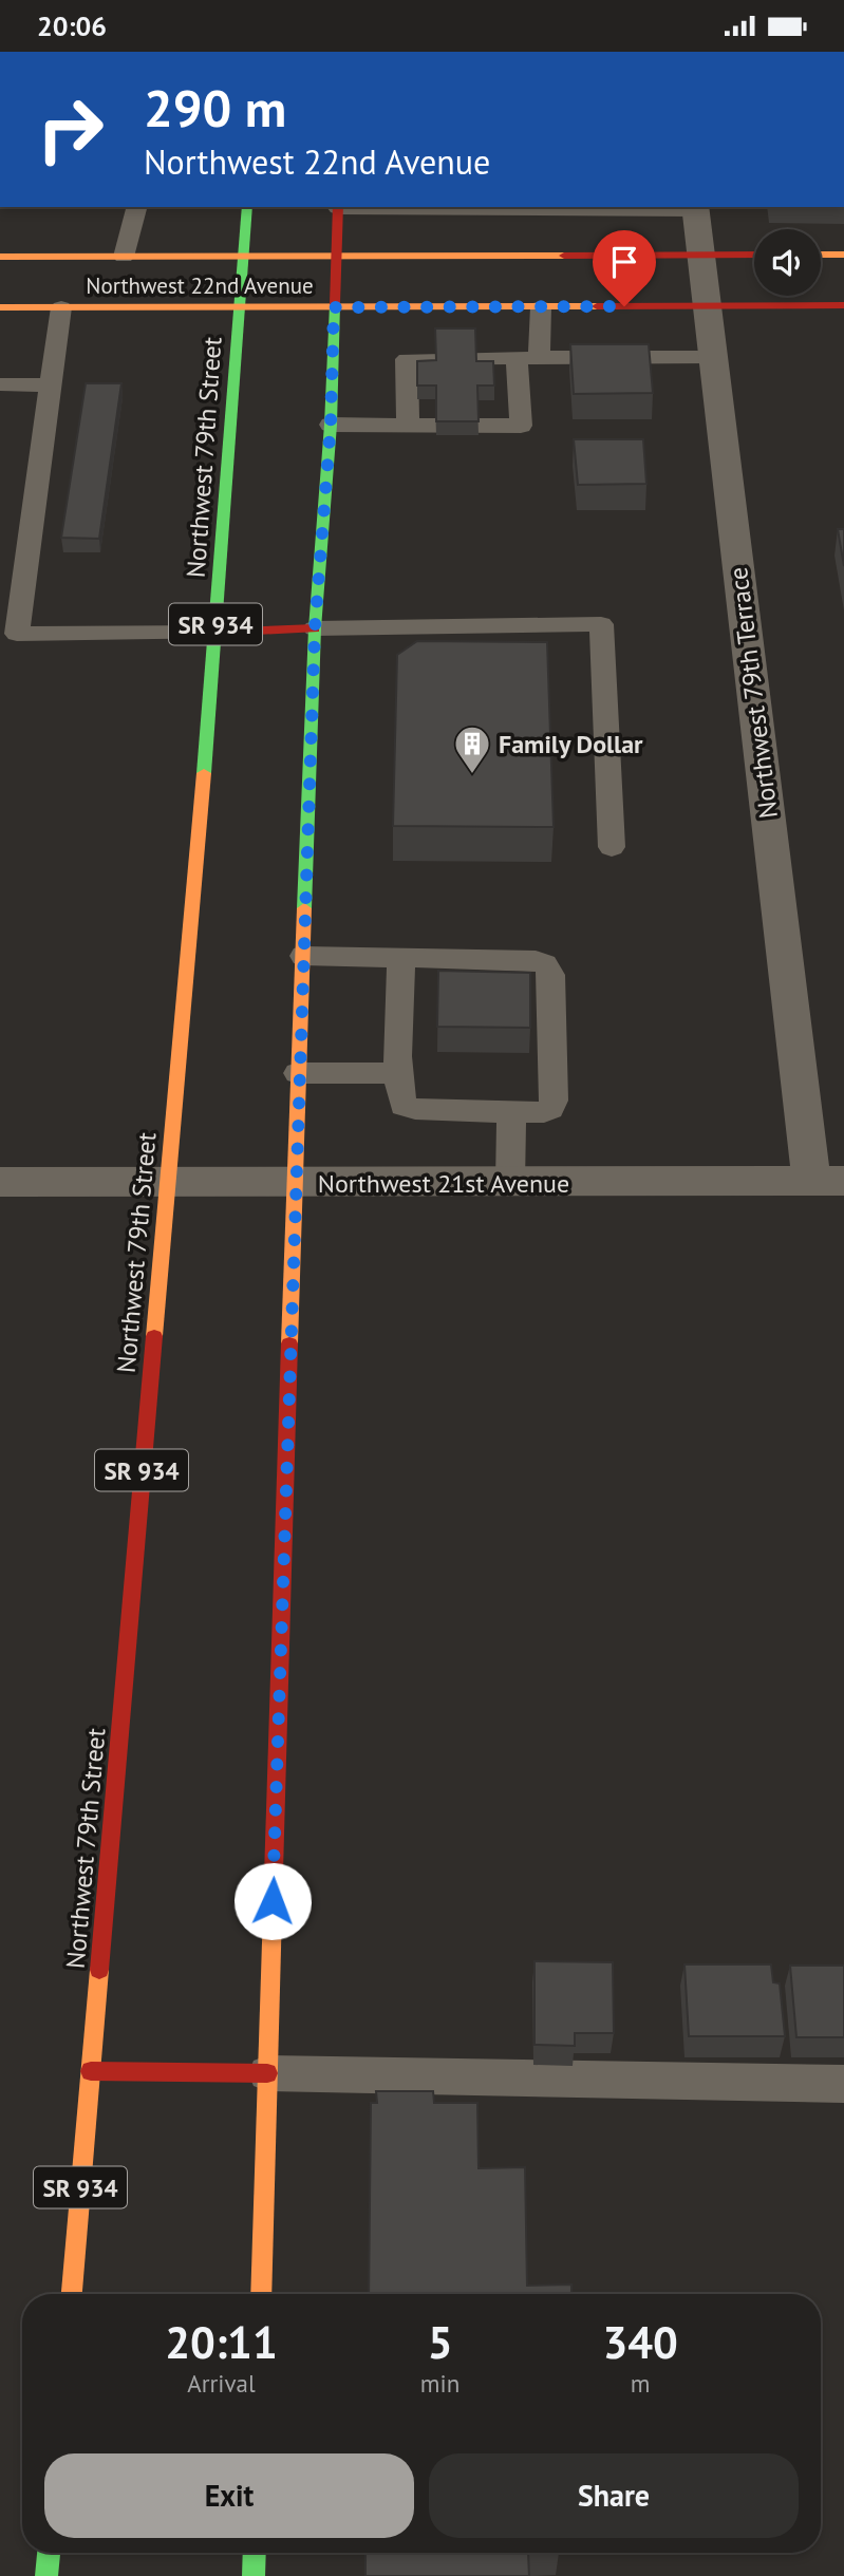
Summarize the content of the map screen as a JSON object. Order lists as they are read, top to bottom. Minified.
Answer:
{"streets":{"main road":["Northwest 22nd Avenue","Northwest 79th Street","SR 934"],"street":["Northwest 79th Terrace","Northwest 21st Avenue"]},"crossings":[["Northwest 22nd Avenue","Northwest 79th Street"],["Northwest 22nd Avenue","Northwest 79th Terrace"],["Northwest 79th Street","Northwest 21st Avenue"],["Northwest 79th Terrace","Northwest 21st Avenue"]],"places":{"building":["Family Dollar"]},"page":{"status":"20:06","turn":["290 m","Northwest 22nd Avenue"],"eta":["20:11","Arrival","5","min","340","m"],"buttons":["Exit","Share"]}}
